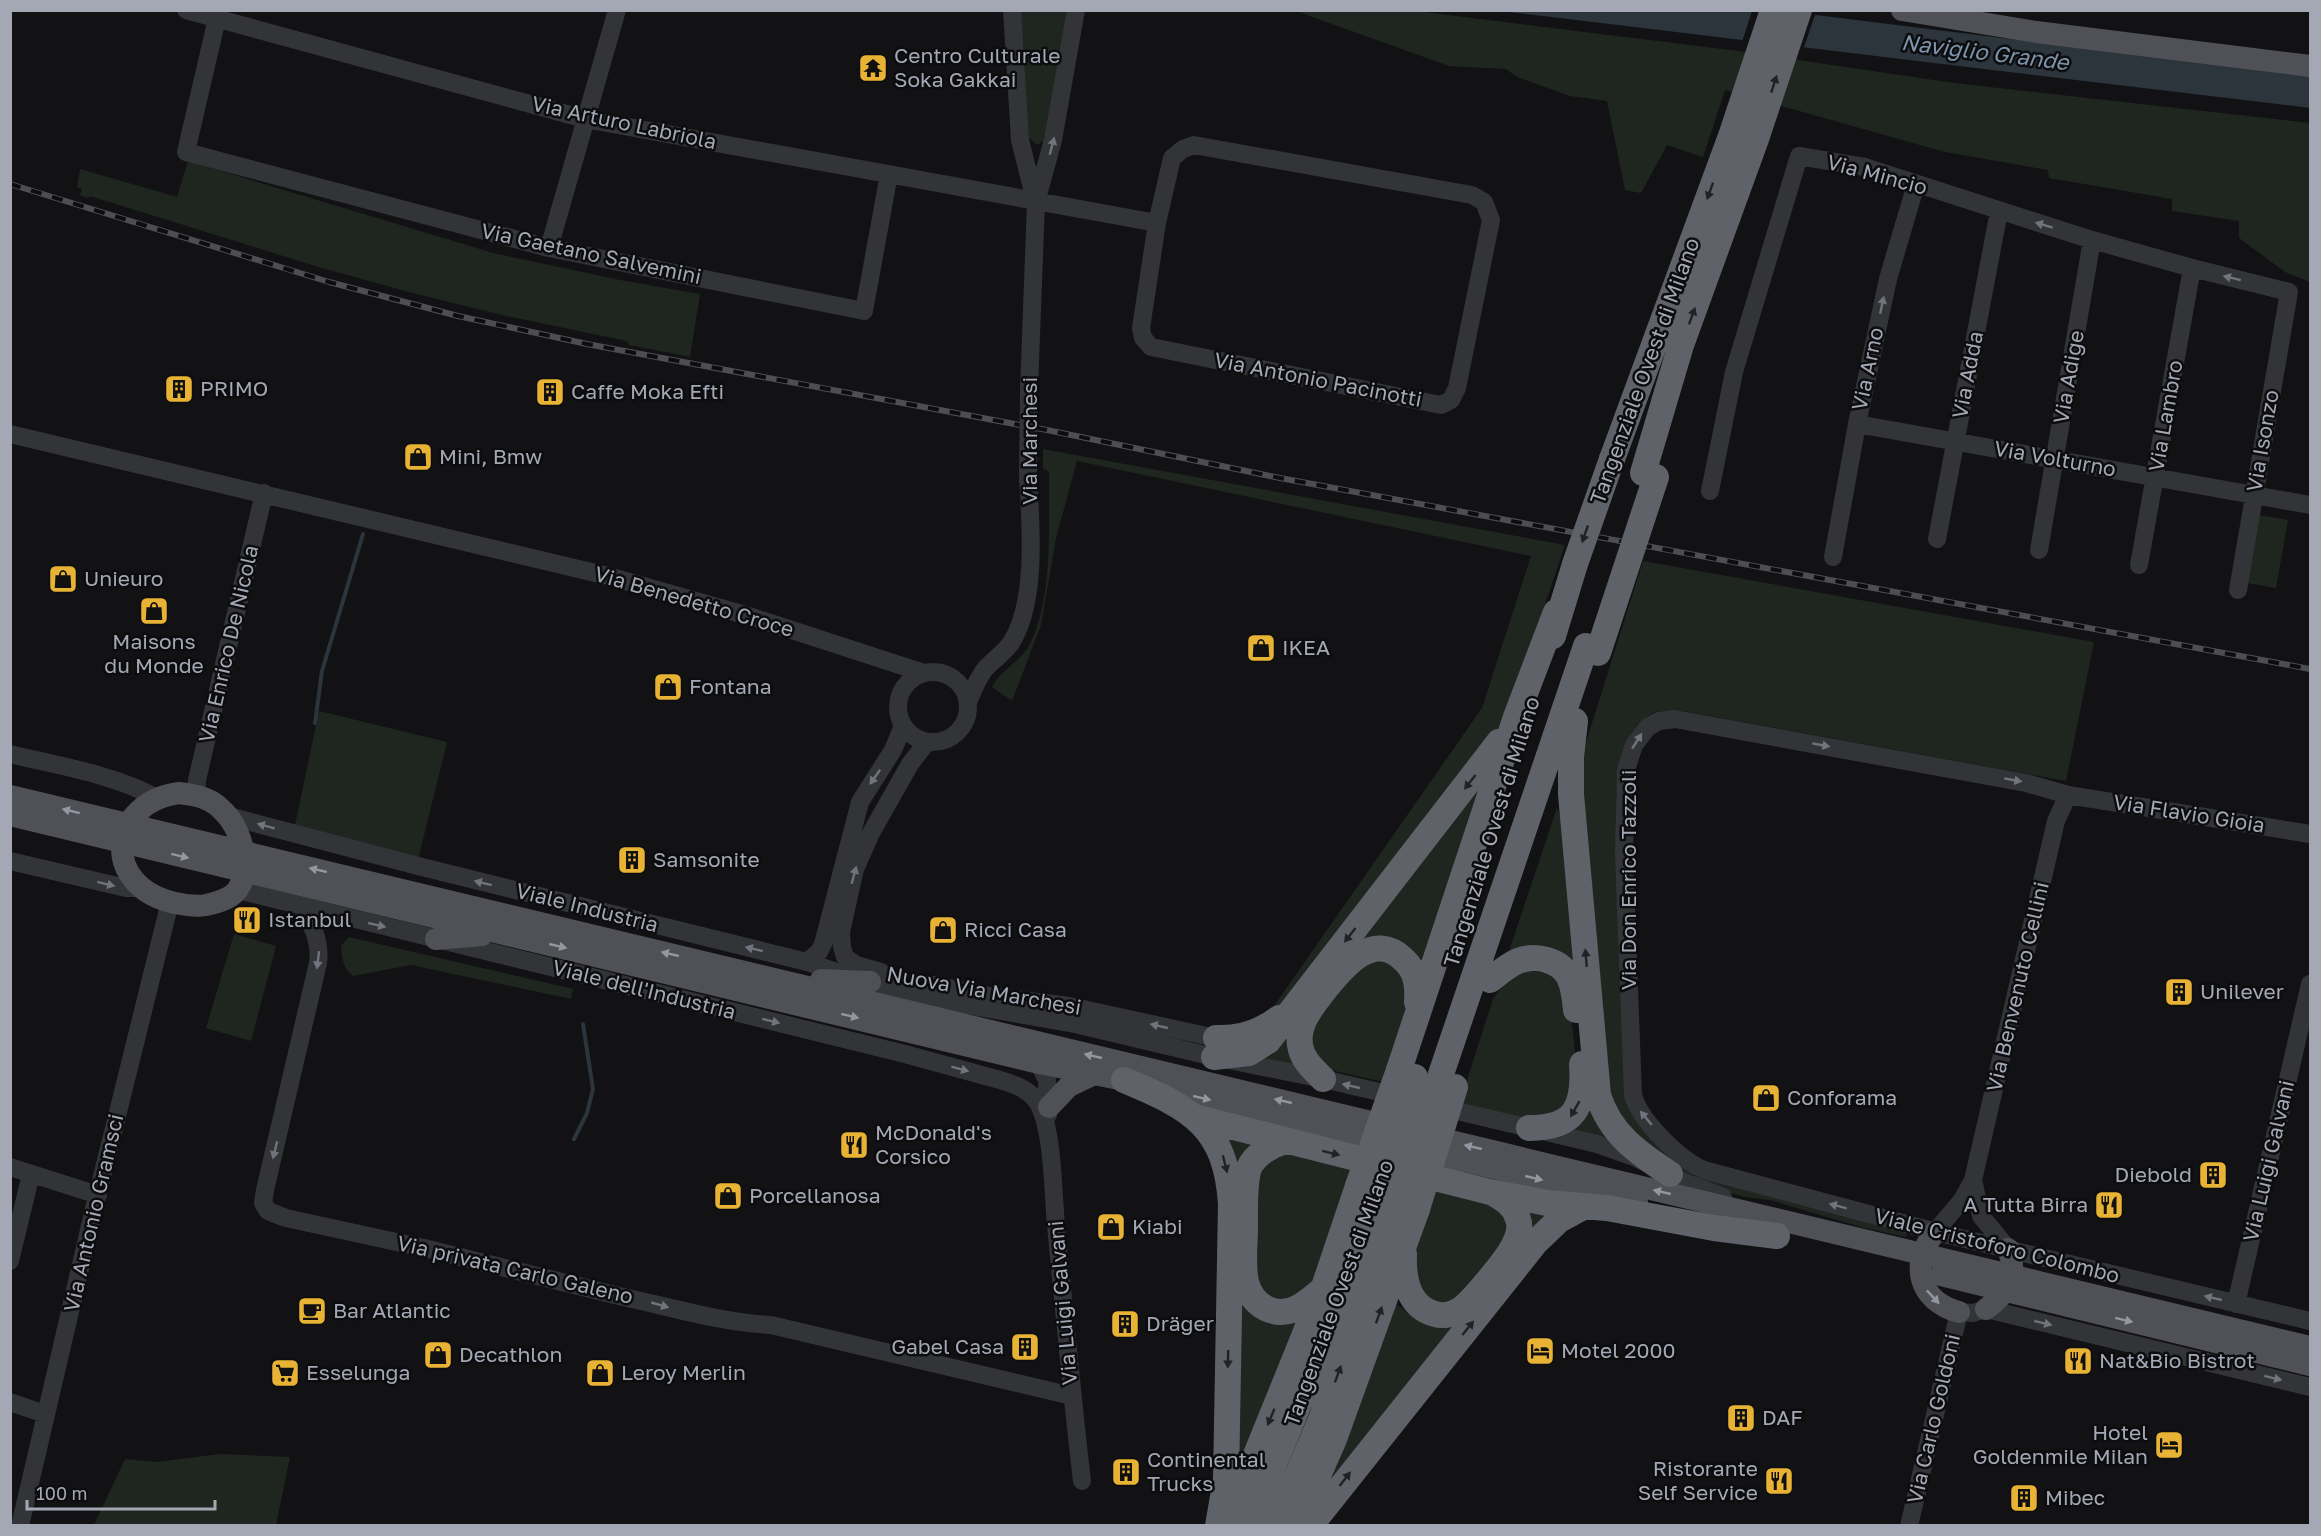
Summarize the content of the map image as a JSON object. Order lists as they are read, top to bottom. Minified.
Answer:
{"streets":{"highway":["Tangenziale Ovest di Milano"],"street":["Via Arturo Labriola","Via Mincio","Via Gaetano Salvemini","Via Arno","Via Adda","Via Adige","Via Antonio Pacinotti","Via Lambro","Via Marchesi","Via Isonzo","Via Volturno","Via Benedetto Croce","Via Enrico De Nicola","Via Flavio Gioia","Via Don Enrico Tazzoli","Viale Industria","Via Benvenuto Cellini","Viale dell'Industria","Nuova Via Marchesi","Via Luigi Galvani","Via Antonio Gramsci","Viale Cristoforo Colombo","Via privata Carlo Galeno","Via Carlo Goldoni"]},"crossings":[["Via Arturo Labriola","Via Gaetano Salvemini"],["Via Arturo Labriola","Via Marchesi"],["Via Mincio","Via Arno"],["Via Mincio","Via Adda"],["Via Mincio","Via Adige"],["Via Mincio","Via Lambro"],["Via Mincio","Via Isonzo"],["Via Arno","Via Volturno"],["Via Adda","Via Volturno"],["Via Adige","Via Volturno"],["Via Lambro","Via Volturno"],["Via Marchesi","Via Benedetto Croce"],["Via Marchesi","Nuova Via Marchesi"],["Via Isonzo","Via Volturno"],["Via Benedetto Croce","Via Enrico De Nicola"],["Via Benedetto Croce","Nuova Via Marchesi"],["Via Flavio Gioia","Via Don Enrico Tazzoli"],["Via Flavio Gioia","Via Benvenuto Cellini"],["Via Don Enrico Tazzoli","Via Benvenuto Cellini"],["Via Don Enrico Tazzoli","Viale Cristoforo Colombo"],["Viale Industria","Nuova Via Marchesi"],["Viale dell'Industria","Via Luigi Galvani"],["Viale dell'Industria","Via privata Carlo Galeno"],["Via Luigi Galvani","Viale Cristoforo Colombo"],["Via Luigi Galvani","Via privata Carlo Galeno"]],"one_way":["Via Arno","Viale Industria","Viale dell'Industria","Via privata Carlo Galeno"],"water":["Naviglio Grande"],"places":{"temple":["Centro Culturale Soka Gakkai"],"building":["PRIMO","Caffe Moka Efti","Samsonite","Unilever","Diebold","Dräger","Gabel Casa","DAF","Continental Trucks","Mibec"],"shop":["Mini, Bmw","Unieuro","Maisons du Monde","IKEA","Fontana","Ricci Casa","Conforama","Porcellanosa","Kiabi","Decathlon","Leroy Merlin"],"restaurant":["Istanbul","McDonald's Corsico","A Tutta Birra","Nat&Bio Bistrot","Ristorante Self Service"],"cafe":["Bar Atlantic"],"hotel":["Motel 2000","Hotel Goldenmile Milan"],"supermarket":["Esselunga"]},"scale_bar":"100 m"}
